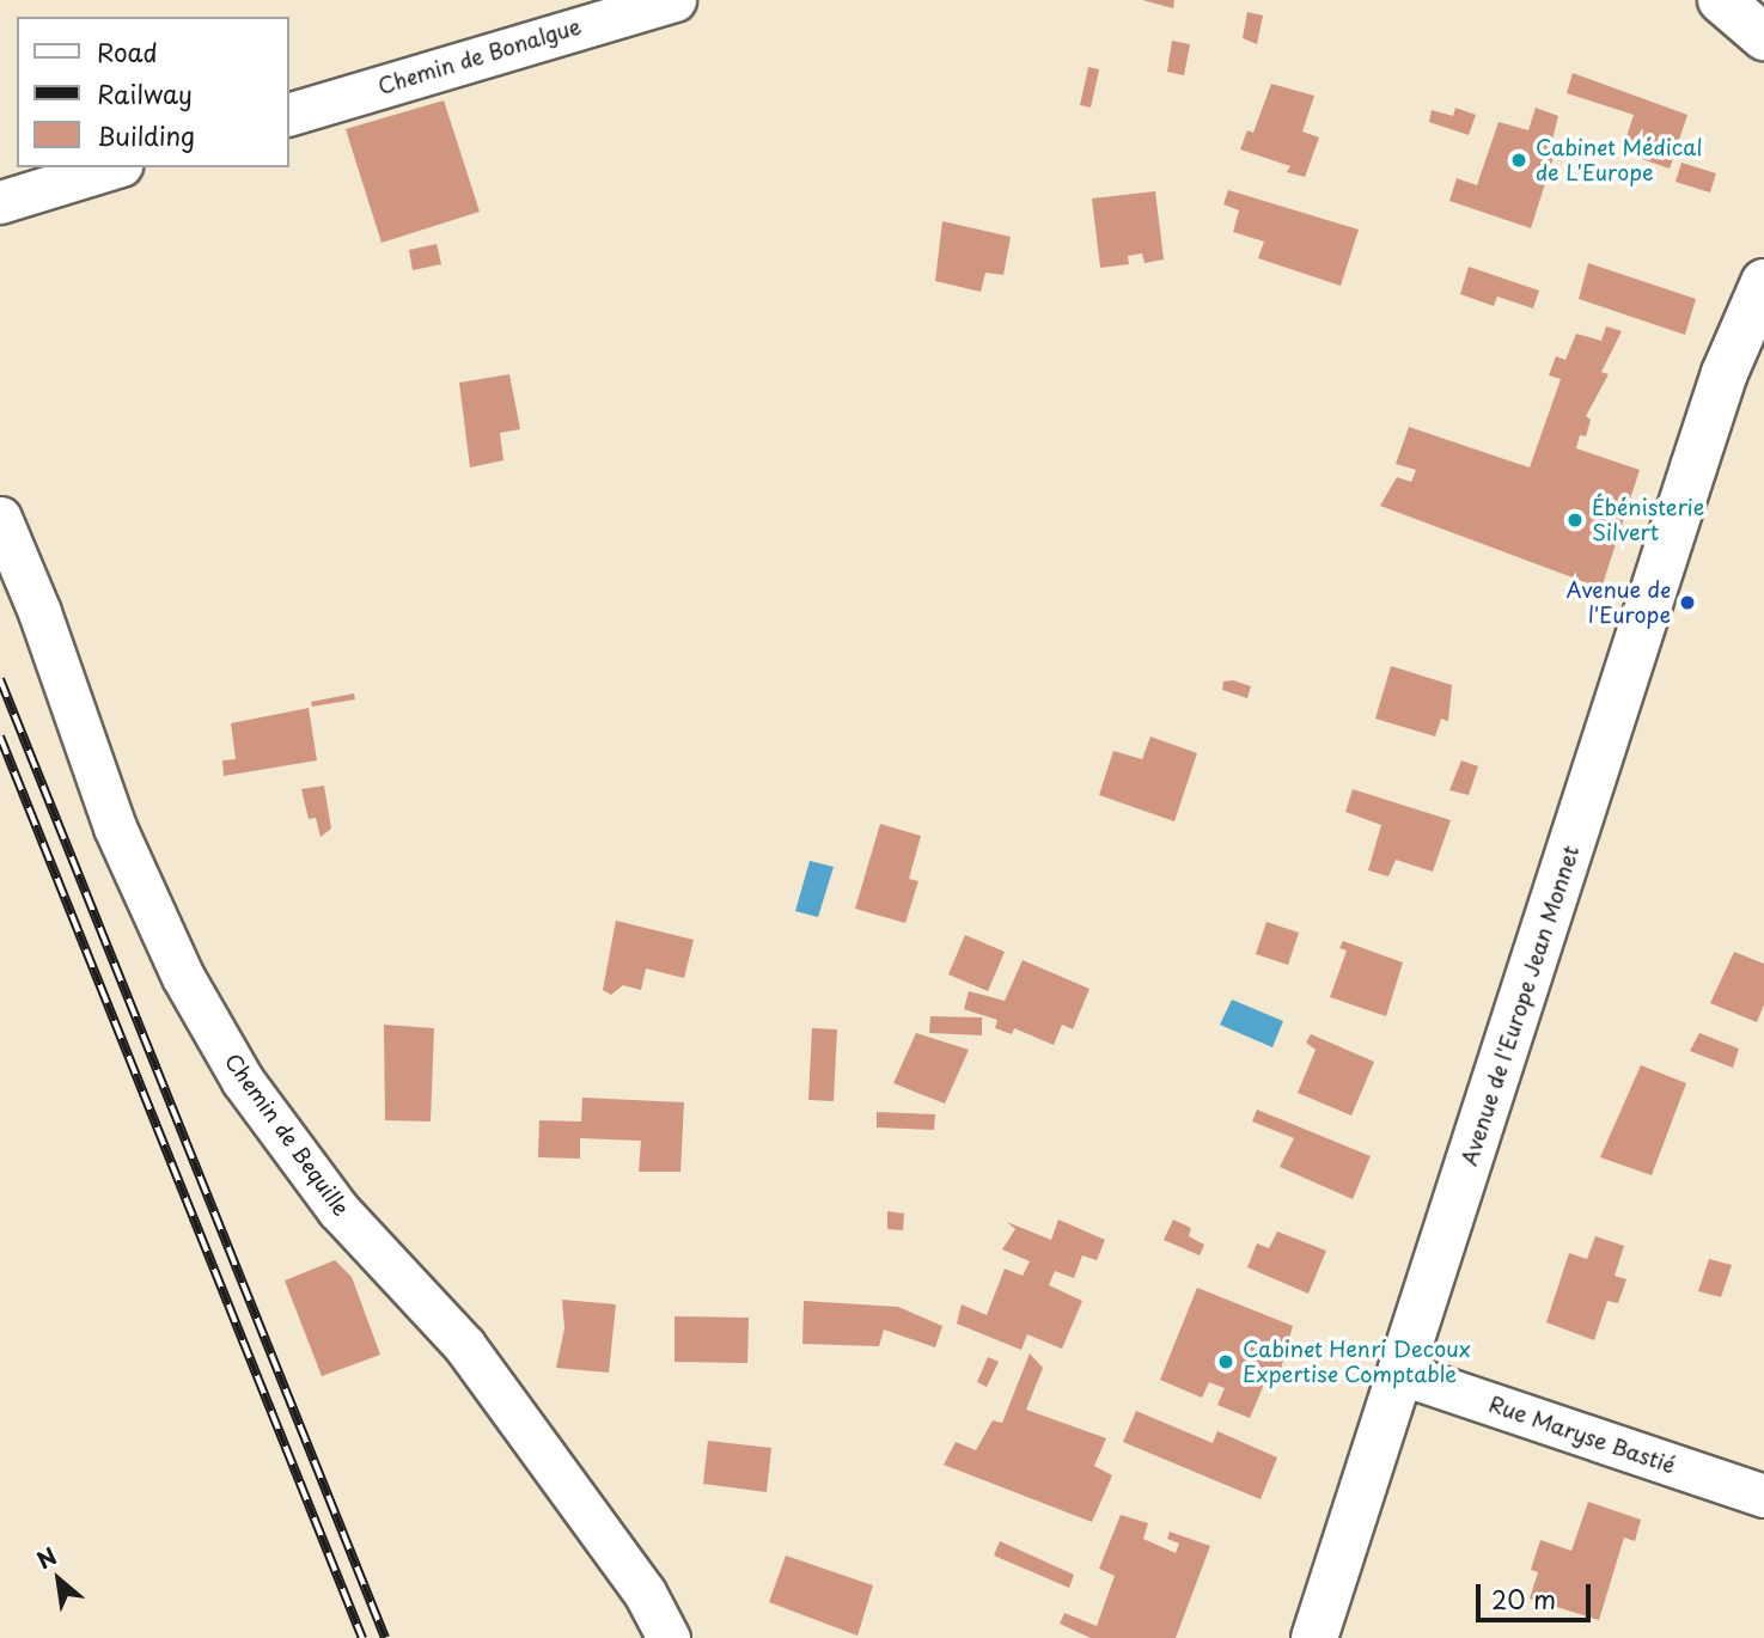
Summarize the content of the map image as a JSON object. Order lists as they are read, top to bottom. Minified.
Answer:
{"streets":{"main road":["Avenue de l'Europe Jean Monnet"],"street":["Chemin de Bonalgue","Chemin de Bequille","Rue Maryse Bastié"]},"crossings":[["Avenue de l'Europe Jean Monnet","Rue Maryse Bastié"]],"places":["Cabinet Médical de L'Europe","Ébénisterie Silvert","Avenue de l'Europe","Cabinet Henri Decoux Expertise Comptable"],"legend":["Road","Railway","Building"],"scale_bar":"20 m","north":"top left"}
